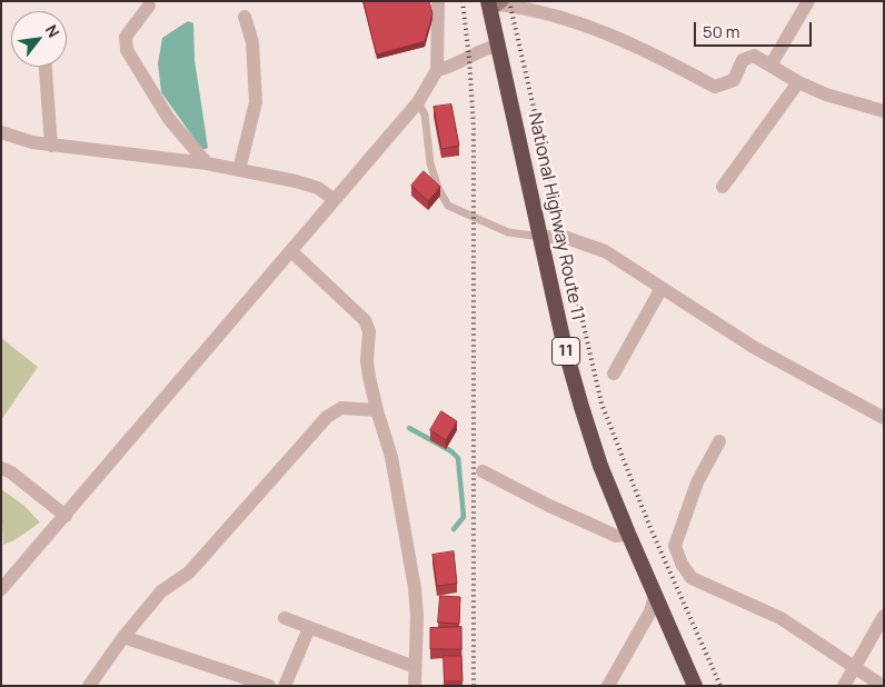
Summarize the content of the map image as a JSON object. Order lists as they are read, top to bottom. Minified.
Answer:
{"streets":{"highway":["National Highway Route 11","11"]},"scale_bar":"50 m","north":"top right"}
